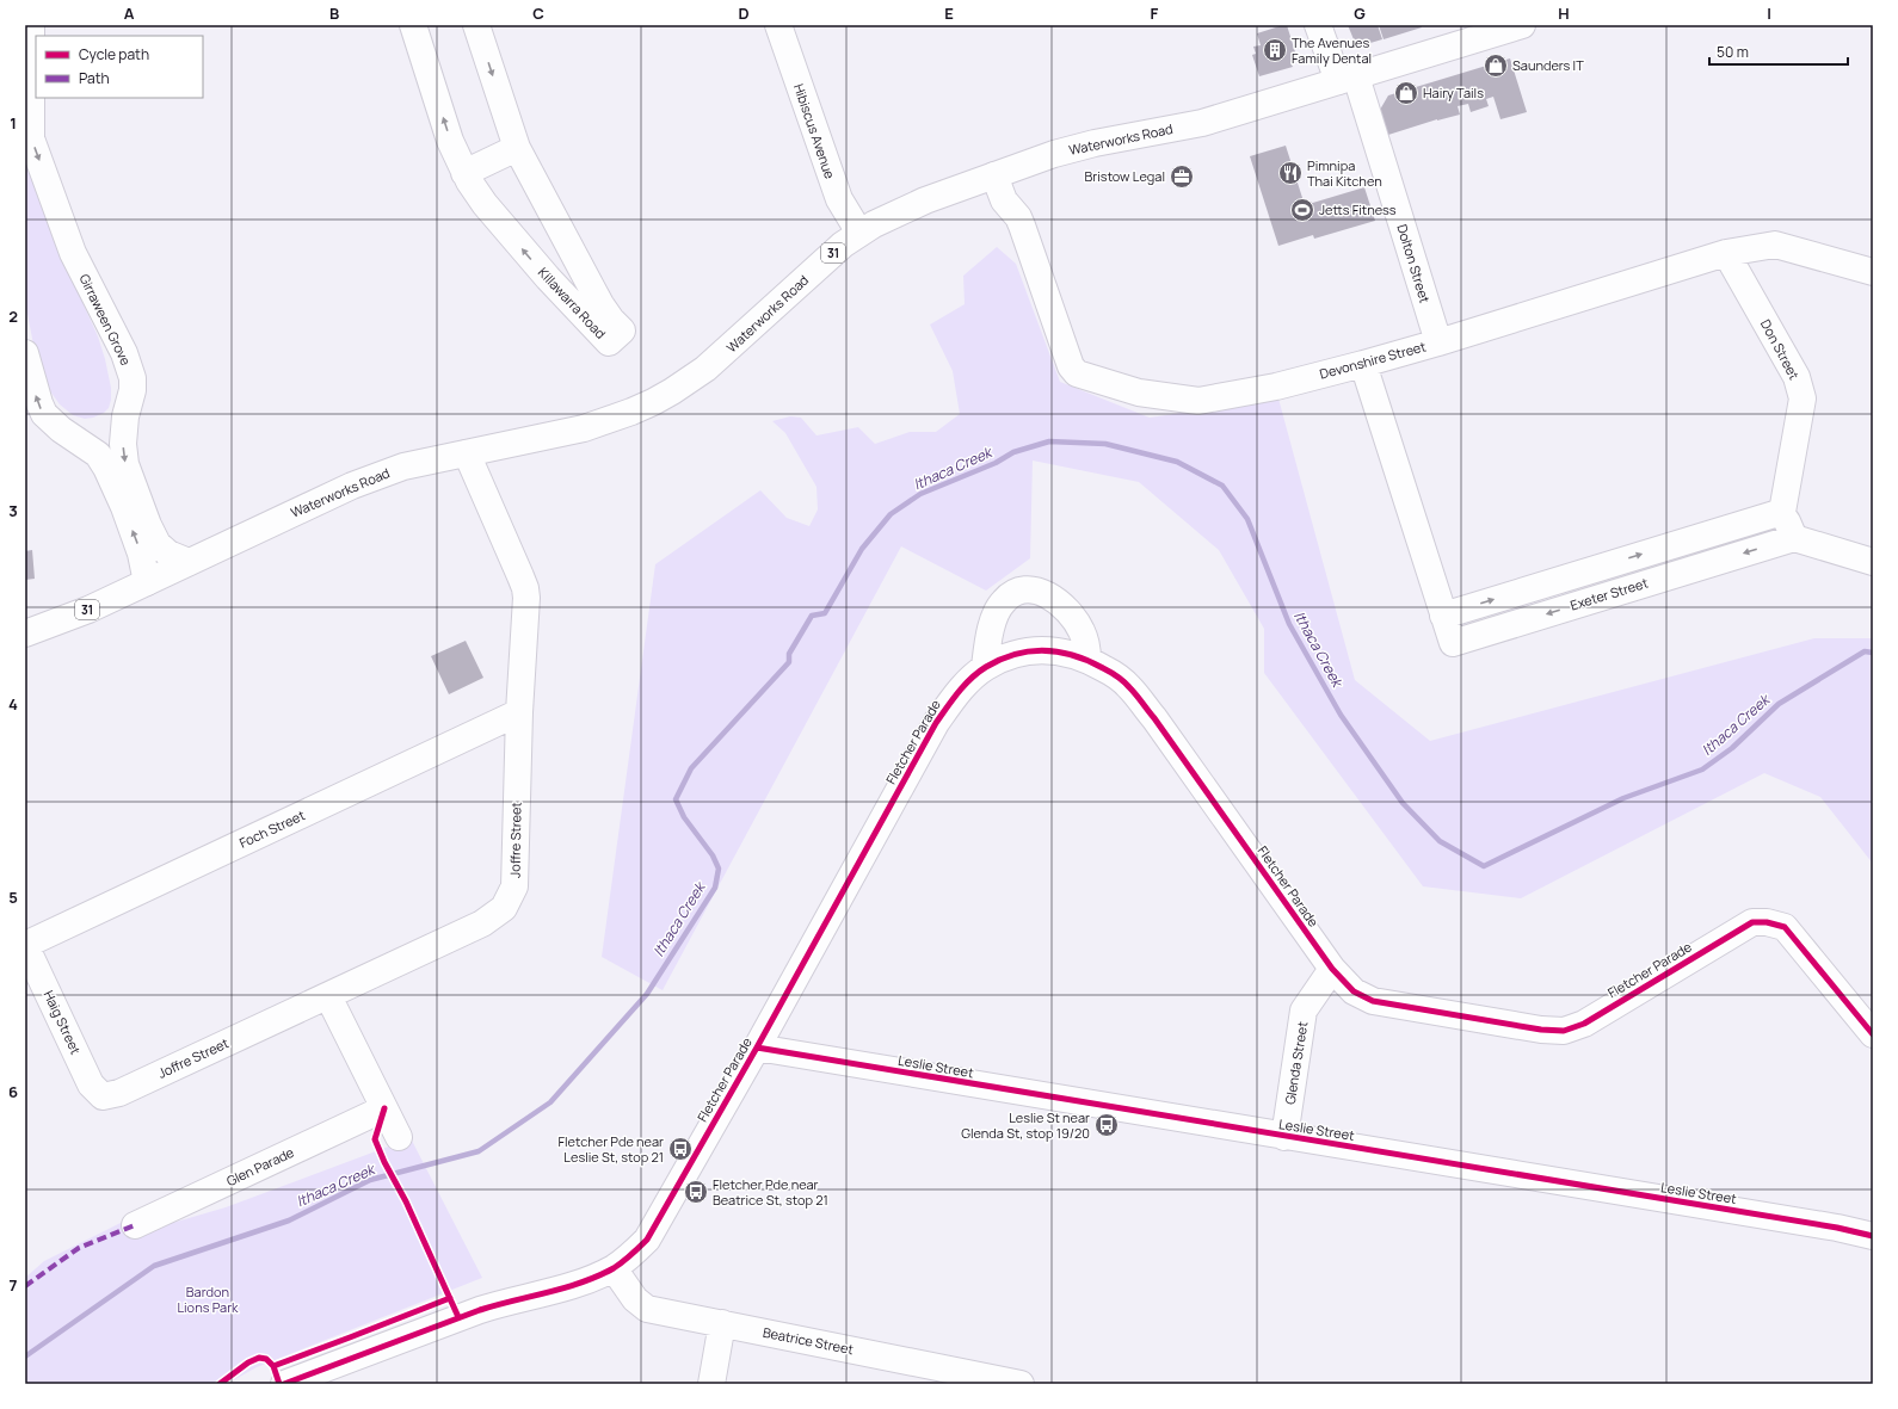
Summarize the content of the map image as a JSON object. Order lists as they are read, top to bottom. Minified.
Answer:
{"streets":{"street":["Hibiscus Avenue","Waterworks Road","31","Dolton Street","Killawarra Road","Girraween Grove","Don Street","Devonshire Street","Exeter Street","Fletcher Parade","Foch Street","Joffre Street","Haig Street","Glenda Street","Leslie Street","Glen Parade","Beatrice Street"]},"crossings":[["Hibiscus Avenue","Waterworks Road"],["Waterworks Road","Dolton Street"],["Waterworks Road","Girraween Grove"],["Waterworks Road","Devonshire Street"],["Waterworks Road","Joffre Street"],["Dolton Street","Devonshire Street"],["Don Street","Devonshire Street"],["Devonshire Street","Exeter Street"],["Fletcher Parade","Glenda Street"],["Fletcher Parade","Leslie Street"],["Fletcher Parade","Beatrice Street"],["Foch Street","Joffre Street"],["Foch Street","Haig Street"],["Joffre Street","Haig Street"],["Glenda Street","Leslie Street"]],"water":["Ithaca Creek"],"parks":["Bardon Lions Park"],"places":{"building":["The Avenues Family Dental"],"shop":["Saunders IT","Hairy Tails"],"restaurant":["Pimnipa Thai Kitchen"],"office":["Bristow Legal"],"sports":["Jetts Fitness"],"bus stop":["Leslie St near Glenda St, stop 19/20","Fletcher Pde near Leslie St, stop 21","Fletcher Pde near Beatrice St, stop 21"]},"legend":["Cycle path","Path"],"scale_bar":"50 m","grid":{"columns":["A","B","C","D","E","F","G","H","I"],"rows":["1","2","3","4","5","6","7"]}}
